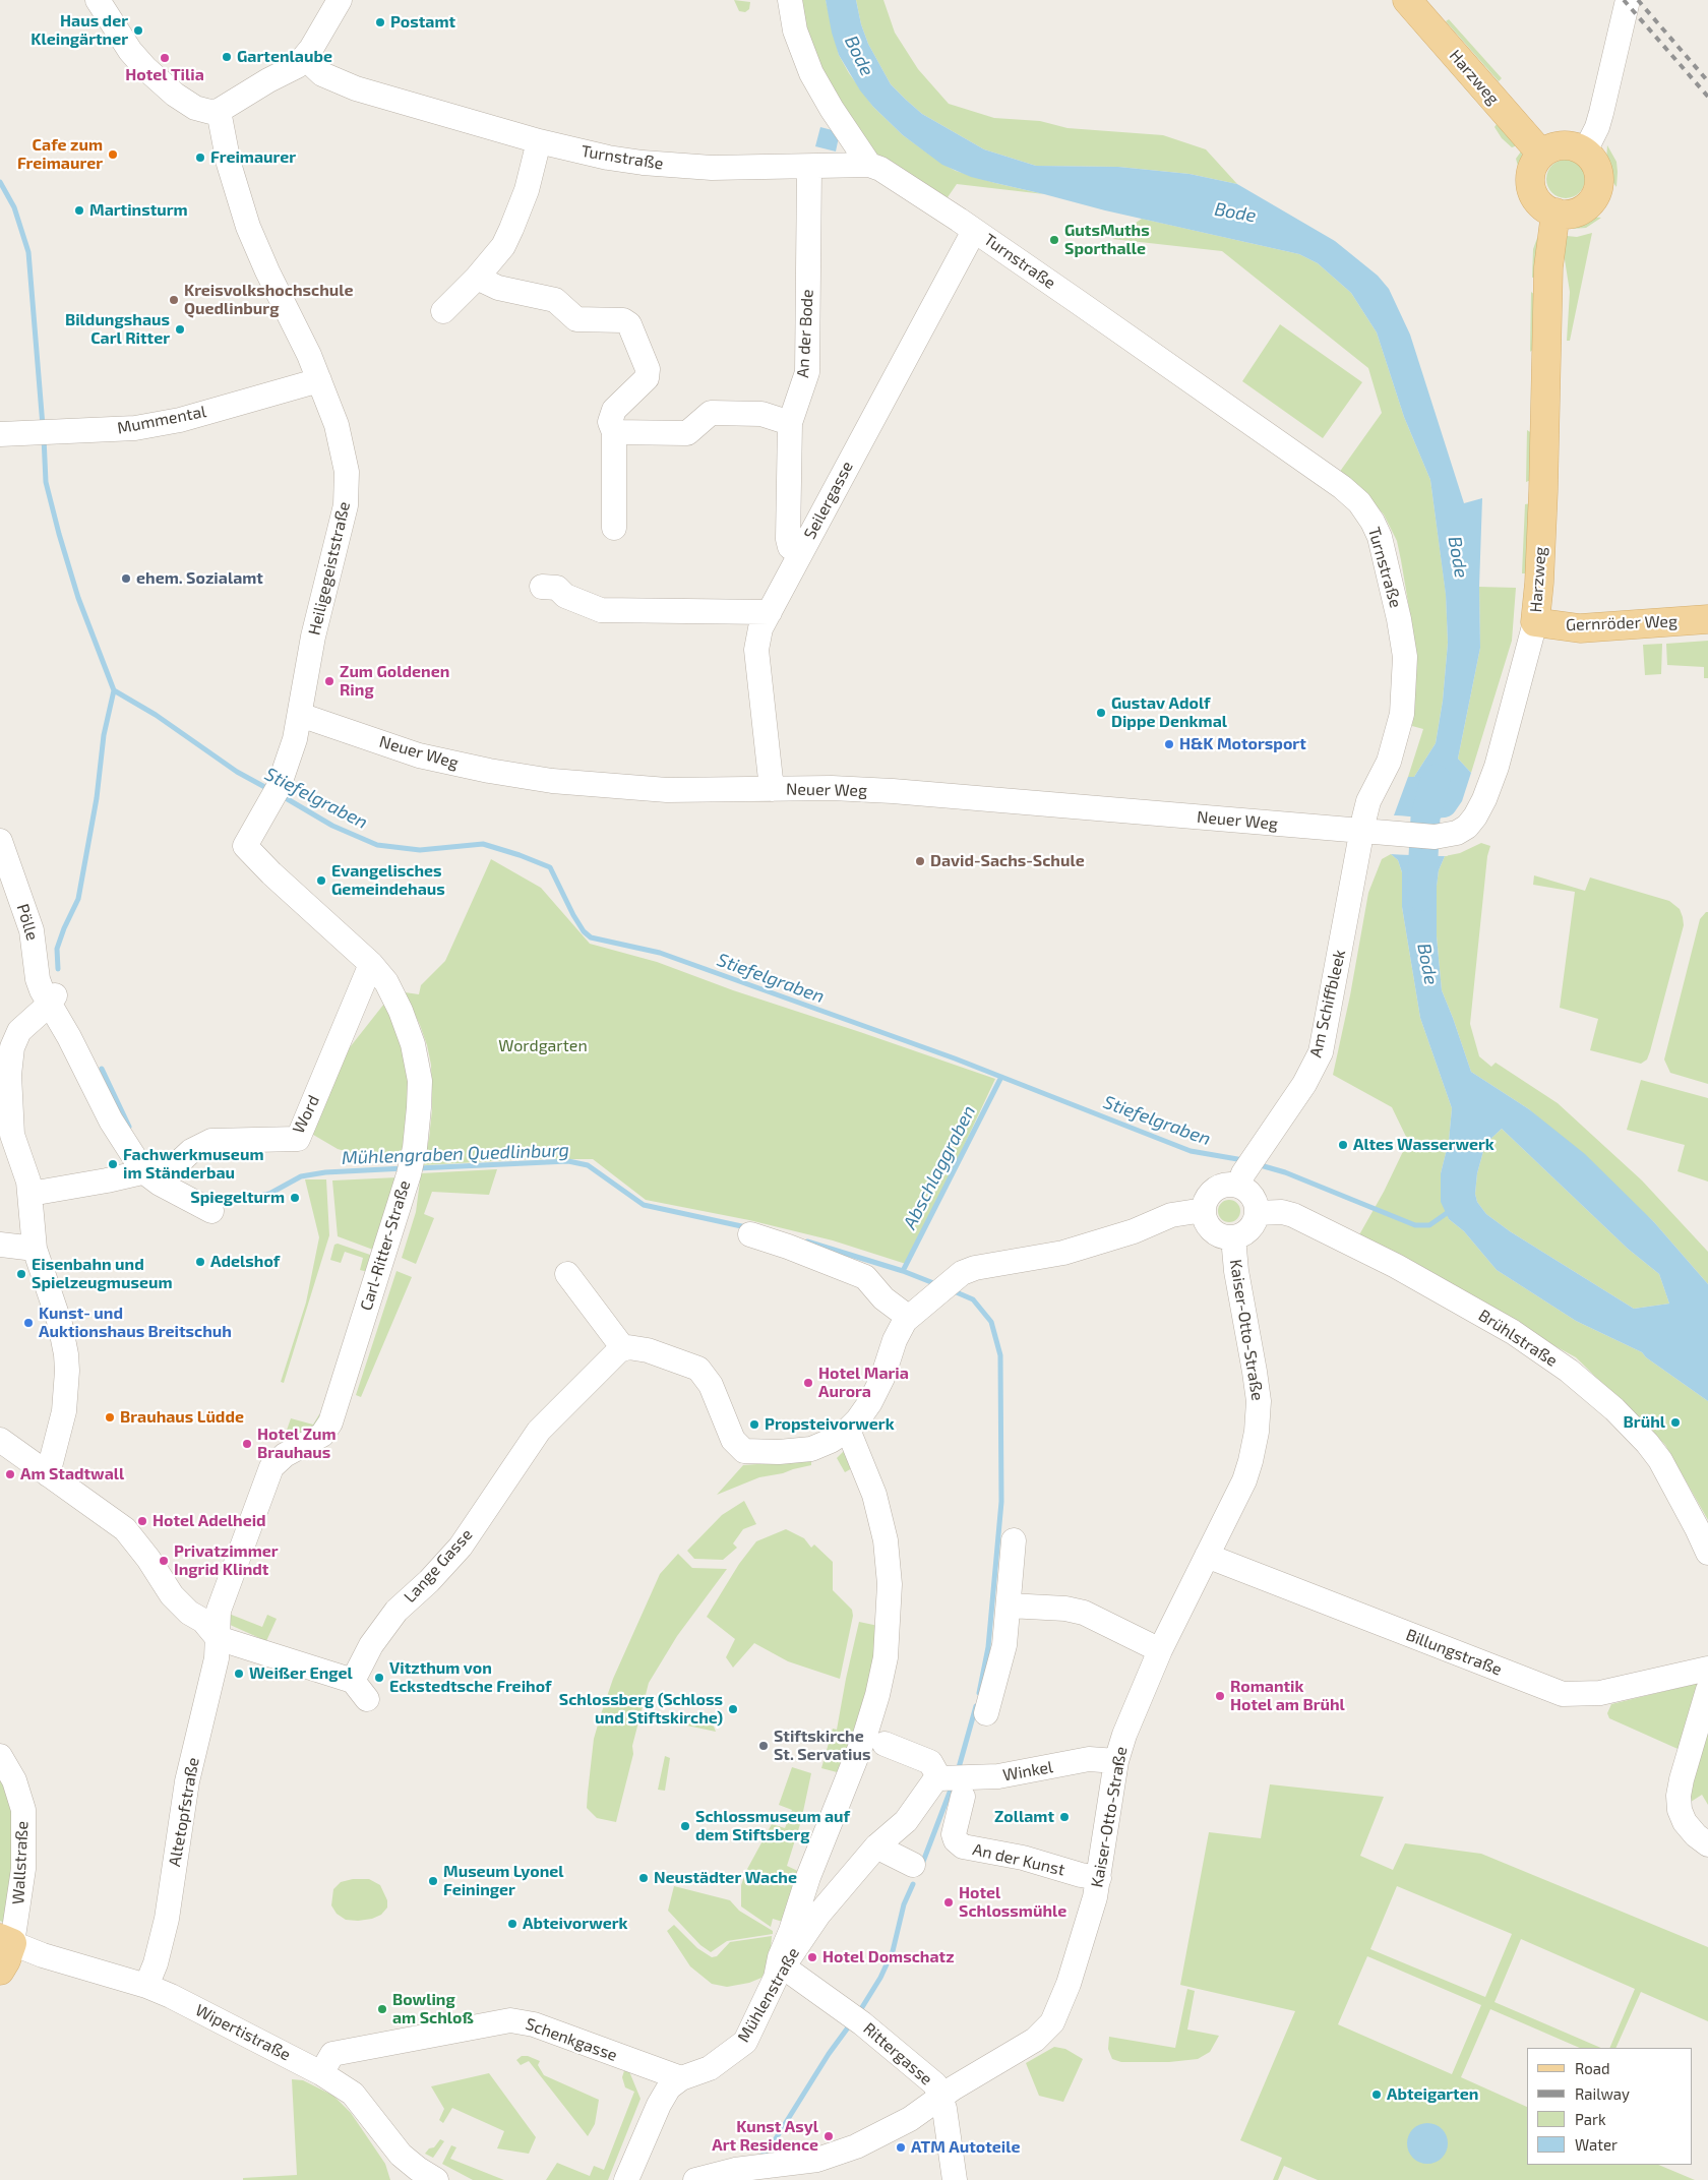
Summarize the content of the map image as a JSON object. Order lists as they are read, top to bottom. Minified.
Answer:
{"streets":{"main road":["Harzweg","Gernröder Weg"],"street":["Turnstraße","An der Bode","Mummental","Seilergasse","Heiligegeiststraße","Neuer Weg","Pölle","Am Schiffbleek","Word","Carl-Ritter-Straße","Kaiser-Otto-Straße","Brühlstraße","Lange Gasse","Billungstraße","Winkel","Altetopfstraße","An der Kunst","Wallstraße","Mühlenstraße","Wipertistraße","Schenkgasse","Rittergasse"]},"crossings":[["Harzweg","Turnstraße"],["Harzweg","Gernröder Weg"],["Harzweg","Neuer Weg"],["Harzweg","Am Schiffbleek"],["Turnstraße","An der Bode"],["Turnstraße","Seilergasse"],["Turnstraße","Neuer Weg"],["Turnstraße","Am Schiffbleek"],["An der Bode","Seilergasse"],["Mummental","Heiligegeiststraße"],["Seilergasse","Neuer Weg"],["Heiligegeiststraße","Neuer Weg"],["Heiligegeiststraße","Carl-Ritter-Straße"],["Neuer Weg","Am Schiffbleek"],["Am Schiffbleek","Kaiser-Otto-Straße"],["Am Schiffbleek","Brühlstraße"],["Word","Carl-Ritter-Straße"],["Carl-Ritter-Straße","Lange Gasse"],["Carl-Ritter-Straße","Altetopfstraße"],["Kaiser-Otto-Straße","Brühlstraße"],["Kaiser-Otto-Straße","Billungstraße"],["Kaiser-Otto-Straße","Winkel"],["Kaiser-Otto-Straße","An der Kunst"],["Kaiser-Otto-Straße","Rittergasse"],["Lange Gasse","Altetopfstraße"],["Winkel","An der Kunst"],["Winkel","Mühlenstraße"],["Altetopfstraße","Wipertistraße"],["An der Kunst","Mühlenstraße"],["Wallstraße","Wipertistraße"],["Mühlenstraße","Schenkgasse"],["Mühlenstraße","Rittergasse"],["Wipertistraße","Schenkgasse"]],"water":["Bode","Stiefelgraben","Mühlengraben Quedlinburg","Abschlaggraben"],"parks":["Wordgarten"],"places":["Postamt","Haus der Kleingärtner","Gartenlaube","Hotel Tilia","Cafe zum Freimaurer","Freimaurer","Martinsturm","GutsMuths Sporthalle","Kreisvolkshochschule Quedlinburg","Bildungshaus Carl Ritter","ehem. Sozialamt","Zum Goldenen Ring","Gustav Adolf Dippe Denkmal","H&K Motorsport","David-Sachs-Schule","Evangelisches Gemeindehaus","Altes Wasserwerk","Fachwerkmuseum im Ständerbau","Spiegelturm","Adelshof","Eisenbahn und Spielzeugmuseum","Kunst- und Auktionshaus Breitschuh","Hotel Maria Aurora","Brauhaus Lüdde","Brühl","Propsteivorwerk","Hotel Zum Brauhaus","Am Stadtwall","Hotel Adelheid","Privatzimmer Ingrid Klindt","Weißer Engel","Vitzthum von Eckstedtsche Freihof","Romantik Hotel am Brühl","Schlossberg (Schloss und Stiftskirche)","Stiftskirche St. Servatius","Zollamt","Schlossmuseum auf dem Stiftsberg","Neustädter Wache","Museum Lyonel Feininger","Hotel Schlossmühle","Abteivorwerk","Hotel Domschatz","Bowling am Schloß","Abteigarten","Kunst Asyl Art Residence","ATM Autoteile"],"legend":["Road","Railway","Park","Water"]}
